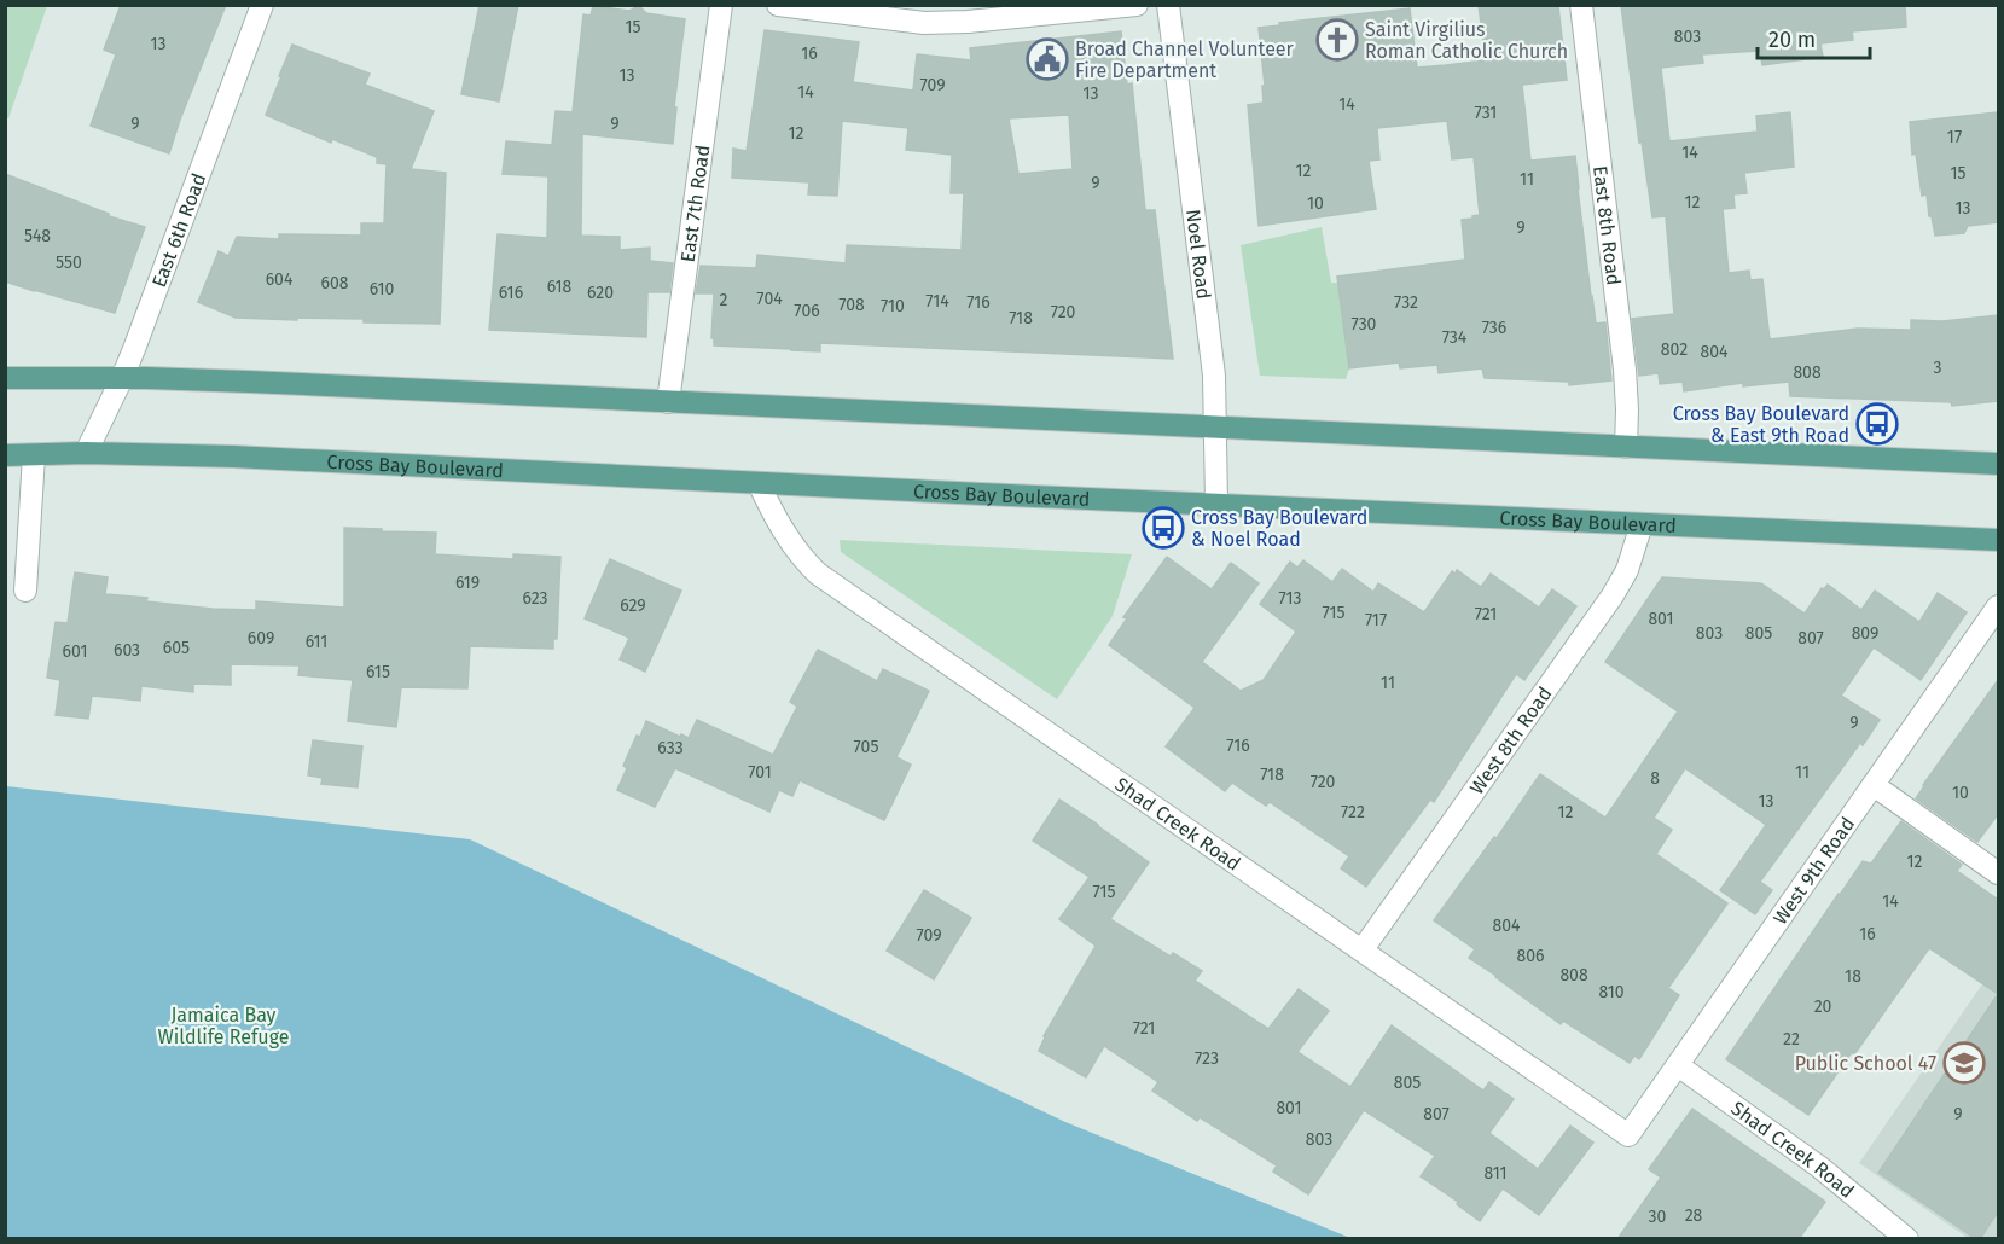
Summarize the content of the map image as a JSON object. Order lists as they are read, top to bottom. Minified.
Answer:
{"streets":{"main road":["Cross Bay Boulevard"],"street":["East 7th Road","East 8th Road","East 6th Road","Noel Road","West 8th Road","Shad Creek Road","West 9th Road"]},"crossings":[["East 6th Road","Cross Bay Boulevard"],["Noel Road","Cross Bay Boulevard"],["Cross Bay Boulevard","West 8th Road"],["Cross Bay Boulevard","Shad Creek Road"],["West 8th Road","Shad Creek Road"],["Shad Creek Road","West 9th Road"]],"parks":["Jamaica Bay Wildlife Refuge"],"places":{"church":["Saint Virgilius Roman Catholic Church"],"public building":["Broad Channel Volunteer Fire Department"],"bus stop":["Cross Bay Boulevard & East 9th Road","Cross Bay Boulevard & Noel Road"],"school or university":["Public School 47"]},"house_numbers":["15","803","13","16","13","709","14","13","14","731","9","9","12","17","14","12","15","11","9","12","10","13","9","548","550","604","608","618","610","616","620","704","2","714","716","732","708","710","706","720","718","730","736","734","802","804","3","808","619","623","713","629","715","721","801","717","803","805","809","609","807","611","605","603","601","615","11","9","716","705","633","701","11","718","8","720","10","13","722","12","12","715","14","804","16","709","806","808","18","810","20","721","22","723","805","801","807","9","803","811","28","30"],"scale_bar":"20 m"}
